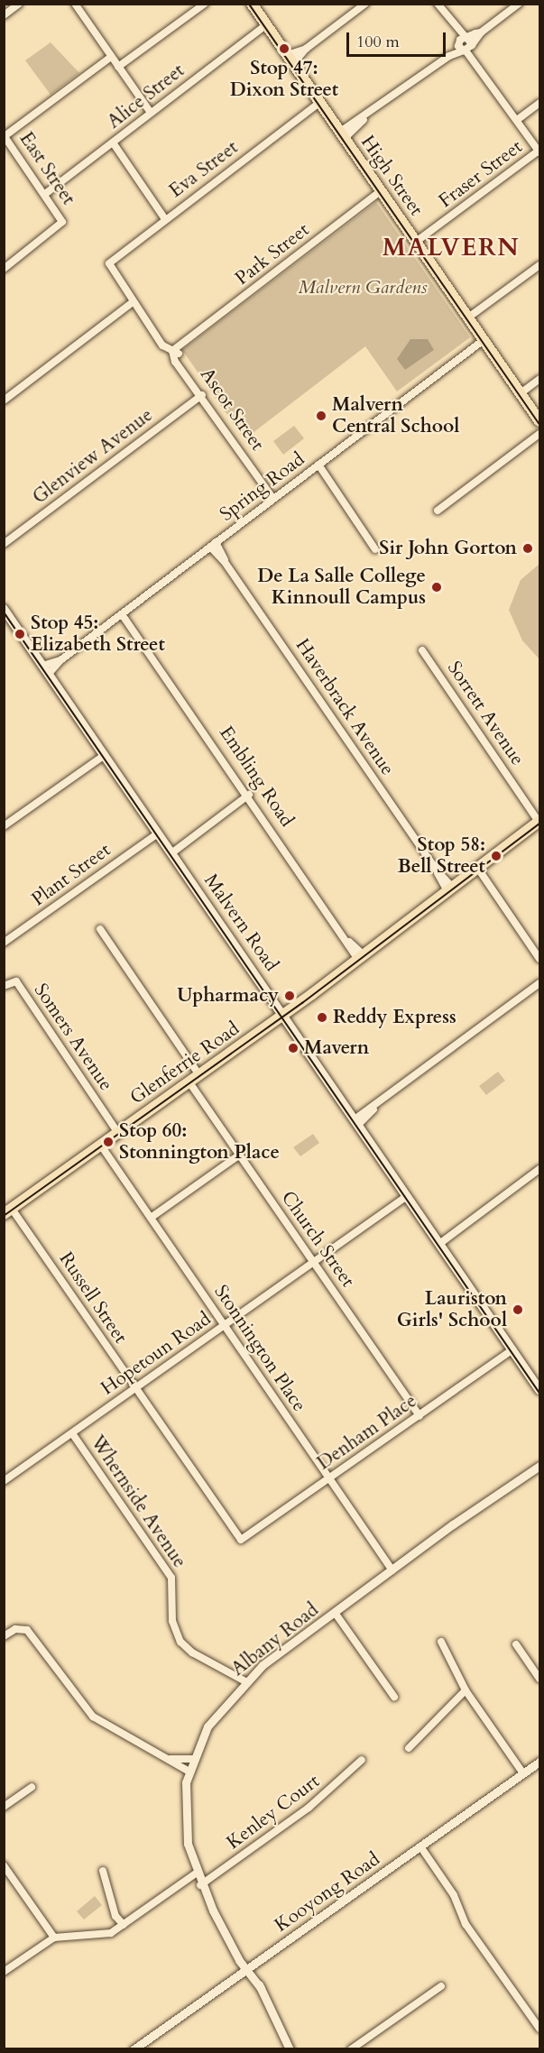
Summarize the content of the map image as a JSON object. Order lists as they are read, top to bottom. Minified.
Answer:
{"streets":{"main road":["High Street","Malvern Road","Glenferrie Road"],"street":["Alice Street","East Street","Eva Street","Fraser Street","Park Street","Ascot Street","Glenview Avenue","Spring Road","Haverbrack Avenue","Sorrett Avenue","Embling Road","Plant Street","Somers Avenue","Church Street","Russell Street","Stonnington Place","Hopetoun Road","Denham Place","Whernside Avenue","Albany Road","Kenley Court","Kooyong Road"]},"crossings":[["Alice Street","East Street"],["Alice Street","High Street"],["Eva Street","High Street"],["Fraser Street","High Street"],["High Street","Park Street"],["High Street","Spring Road"],["Park Street","Ascot Street"],["Ascot Street","Glenview Avenue"],["Ascot Street","Spring Road"],["Spring Road","Haverbrack Avenue"],["Spring Road","Embling Road"],["Spring Road","Malvern Road"],["Haverbrack Avenue","Glenferrie Road"],["Sorrett Avenue","Glenferrie Road"],["Embling Road","Glenferrie Road"],["Plant Street","Malvern Road"],["Malvern Road","Glenferrie Road"],["Malvern Road","Hopetoun Road"],["Malvern Road","Denham Place"],["Somers Avenue","Glenferrie Road"],["Glenferrie Road","Church Street"],["Glenferrie Road","Russell Street"],["Glenferrie Road","Stonnington Place"],["Church Street","Hopetoun Road"],["Church Street","Denham Place"],["Russell Street","Hopetoun Road"],["Russell Street","Denham Place"],["Stonnington Place","Hopetoun Road"],["Stonnington Place","Denham Place"],["Stonnington Place","Albany Road"],["Hopetoun Road","Whernside Avenue"],["Whernside Avenue","Albany Road"],["Albany Road","Kenley Court"],["Albany Road","Kooyong Road"]],"districts":["MALVERN"],"parks":["Malvern Gardens"],"places":["Stop 47: Dixon Street","Malvern Central School","Sir John Gorton","De La Salle College Kinnoull Campus","Stop 45: Elizabeth Street","Stop 58: Bell Street","Upharmacy","Reddy Express","Mavern","Stop 60: Stonnington Place","Lauriston Girls' School"],"scale_bar":"100 m"}
